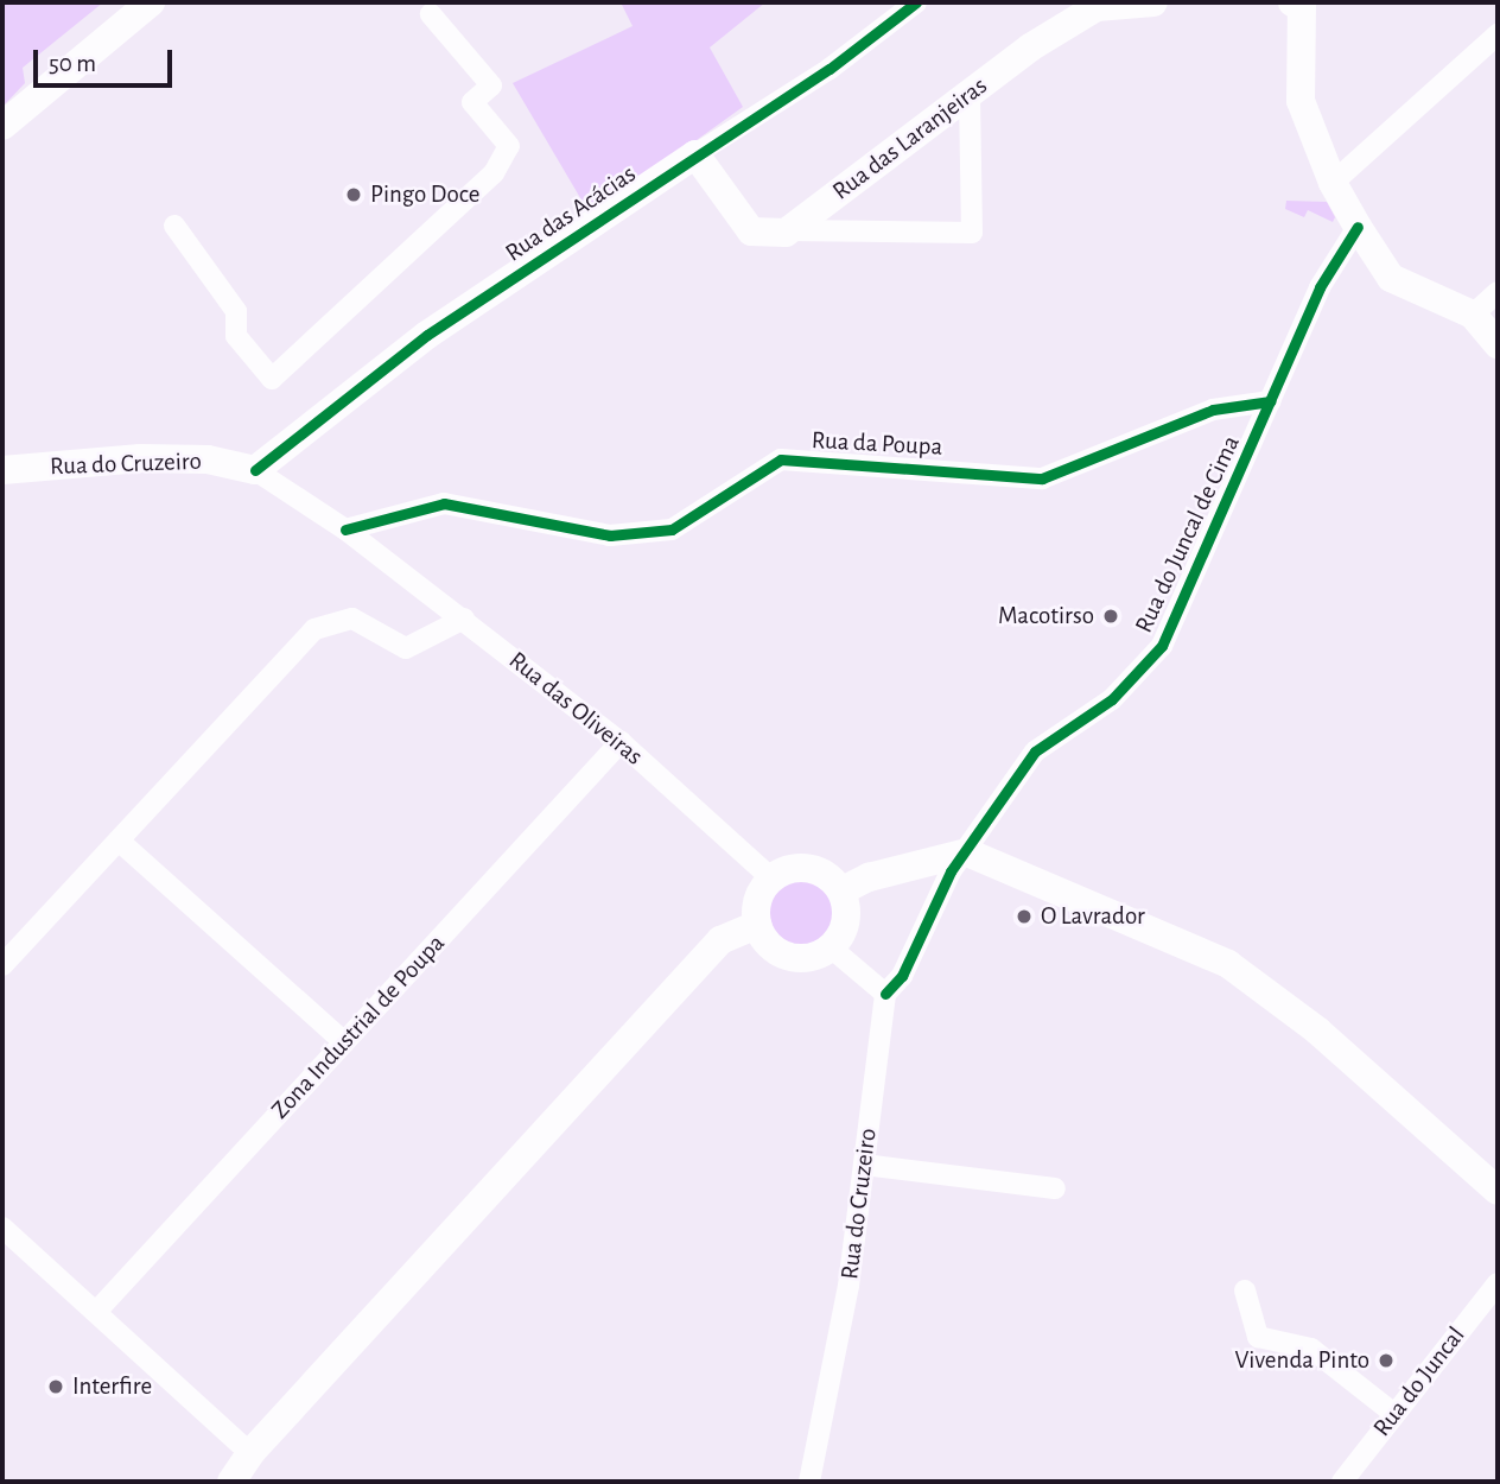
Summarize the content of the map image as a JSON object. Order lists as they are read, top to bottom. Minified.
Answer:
{"streets":{"street":["Rua das Laranjeiras","Rua das Acácias","Rua da Poupa","Rua do Cruzeiro","Rua do Juncal de Cima","Rua das Oliveiras","Zona Industrial de Poupa","Rua do Juncal"]},"crossings":[["Rua das Acácias","Rua do Cruzeiro"],["Rua da Poupa","Rua do Cruzeiro"],["Rua da Poupa","Rua do Juncal de Cima"],["Rua do Cruzeiro","Rua do Juncal de Cima"],["Rua do Cruzeiro","Rua das Oliveiras"],["Rua das Oliveiras","Zona Industrial de Poupa"]],"places":["Pingo Doce","Macotirso","O Lavrador","Vivenda Pinto","Interfire"],"scale_bar":"50 m"}
